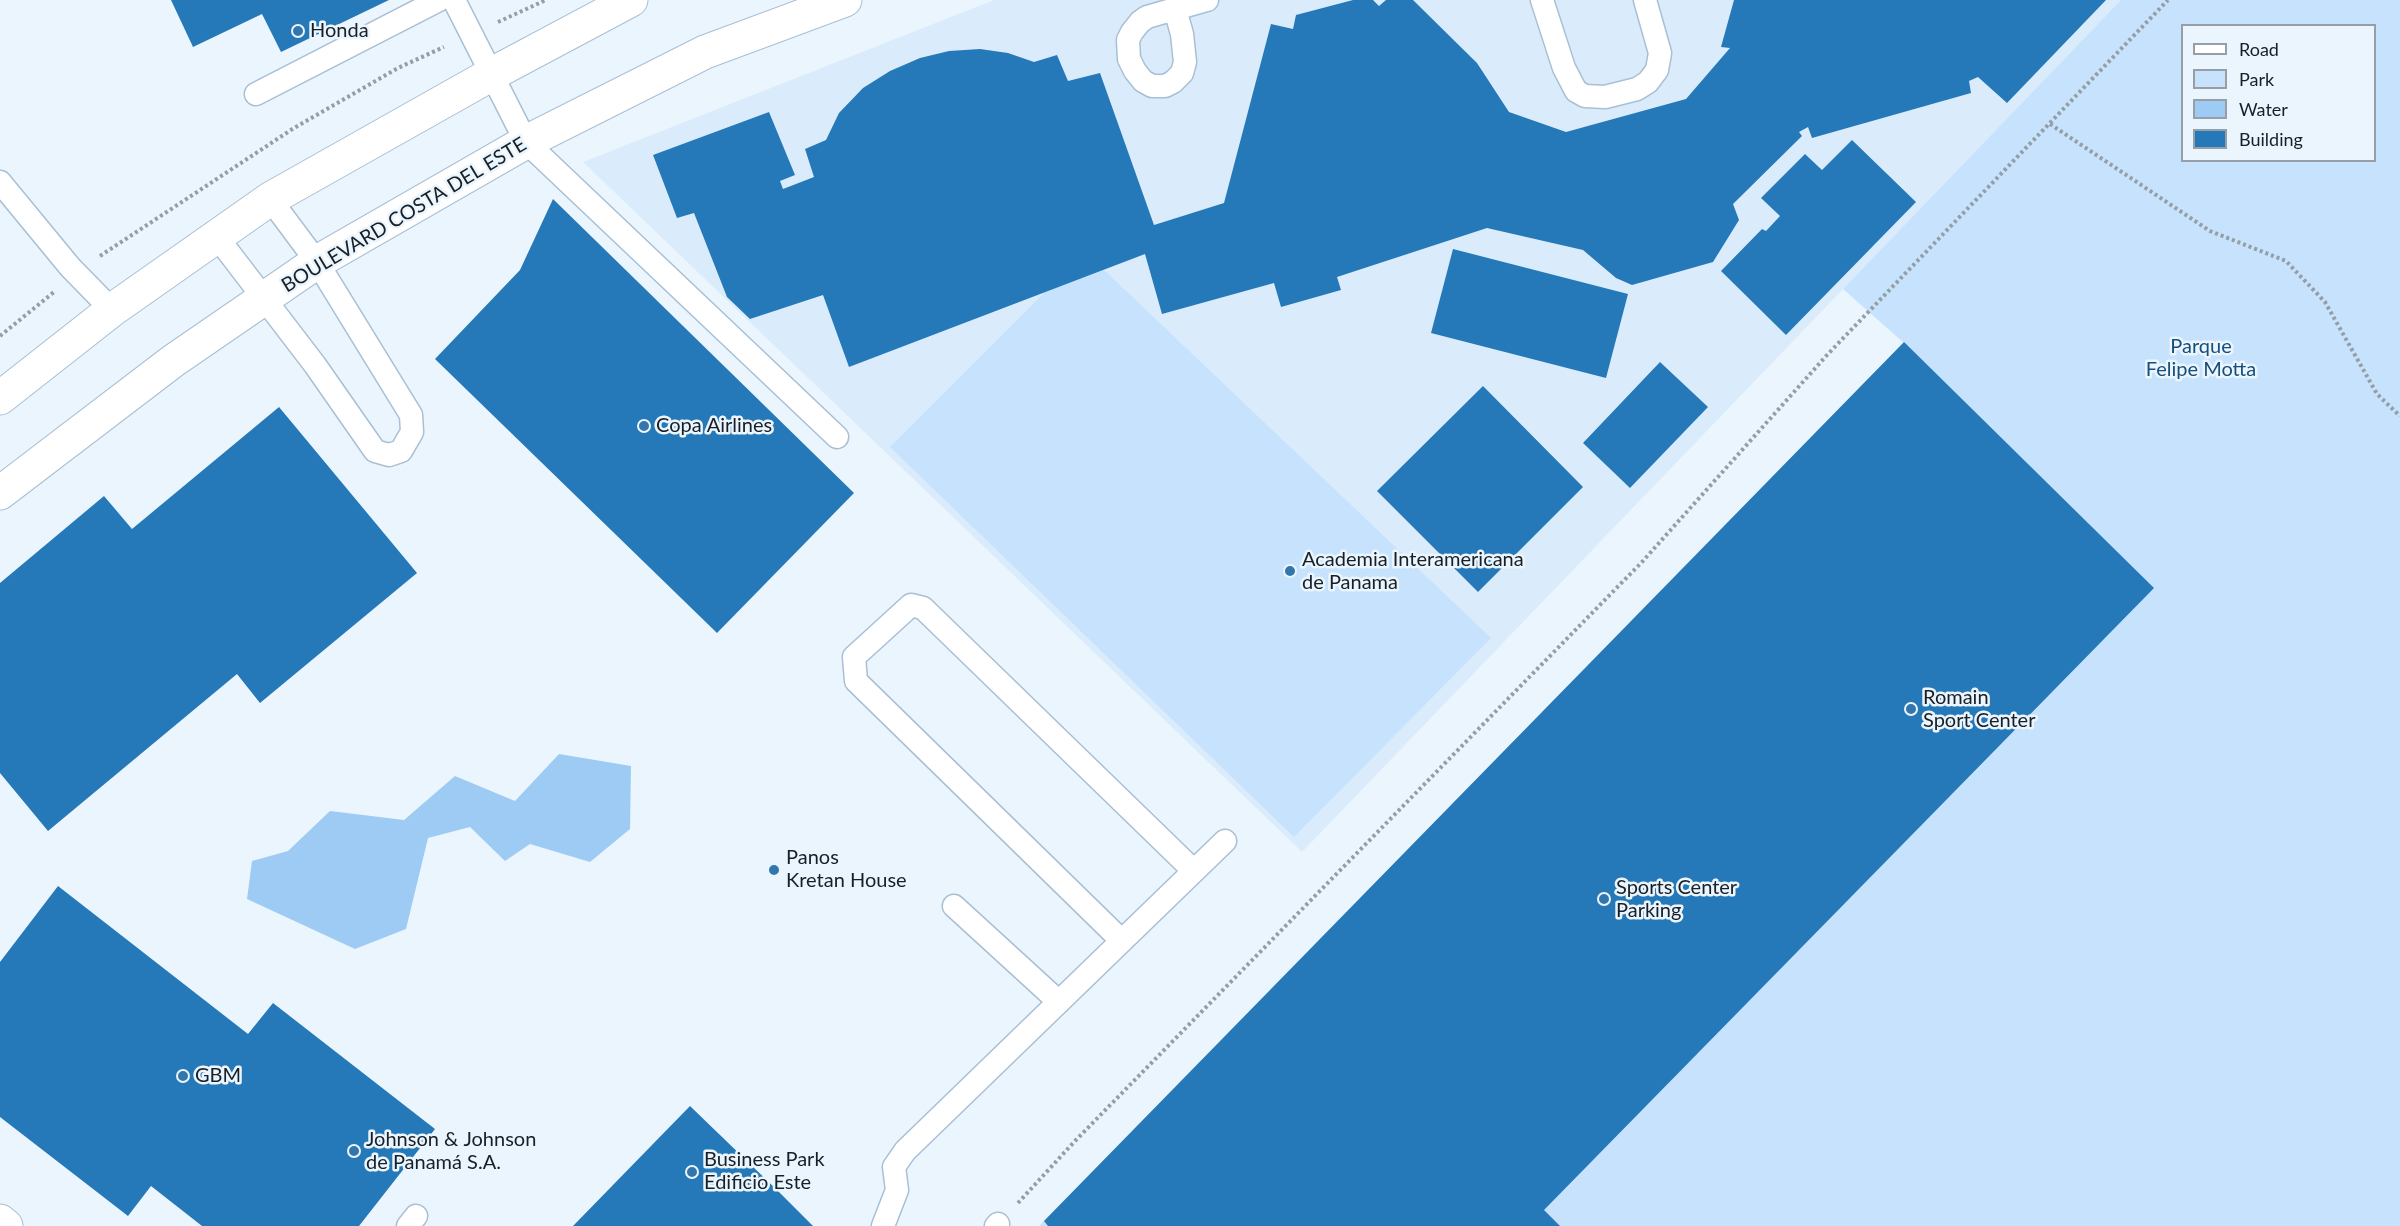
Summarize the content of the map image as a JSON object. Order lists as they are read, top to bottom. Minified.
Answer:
{"streets":{"street":["BOULEVARD COSTA DEL ESTE"]},"parks":["Parque Felipe Motta"],"places":["Honda","Copa Airlines","Academia Interamericana de Panama","Romain Sport Center","Panos Kretan House","Sports Center Parking","GBM","Johnson & Johnson de Panamá S.A.","Business Park Edificio Este"],"legend":["Road","Park","Water","Building"]}
